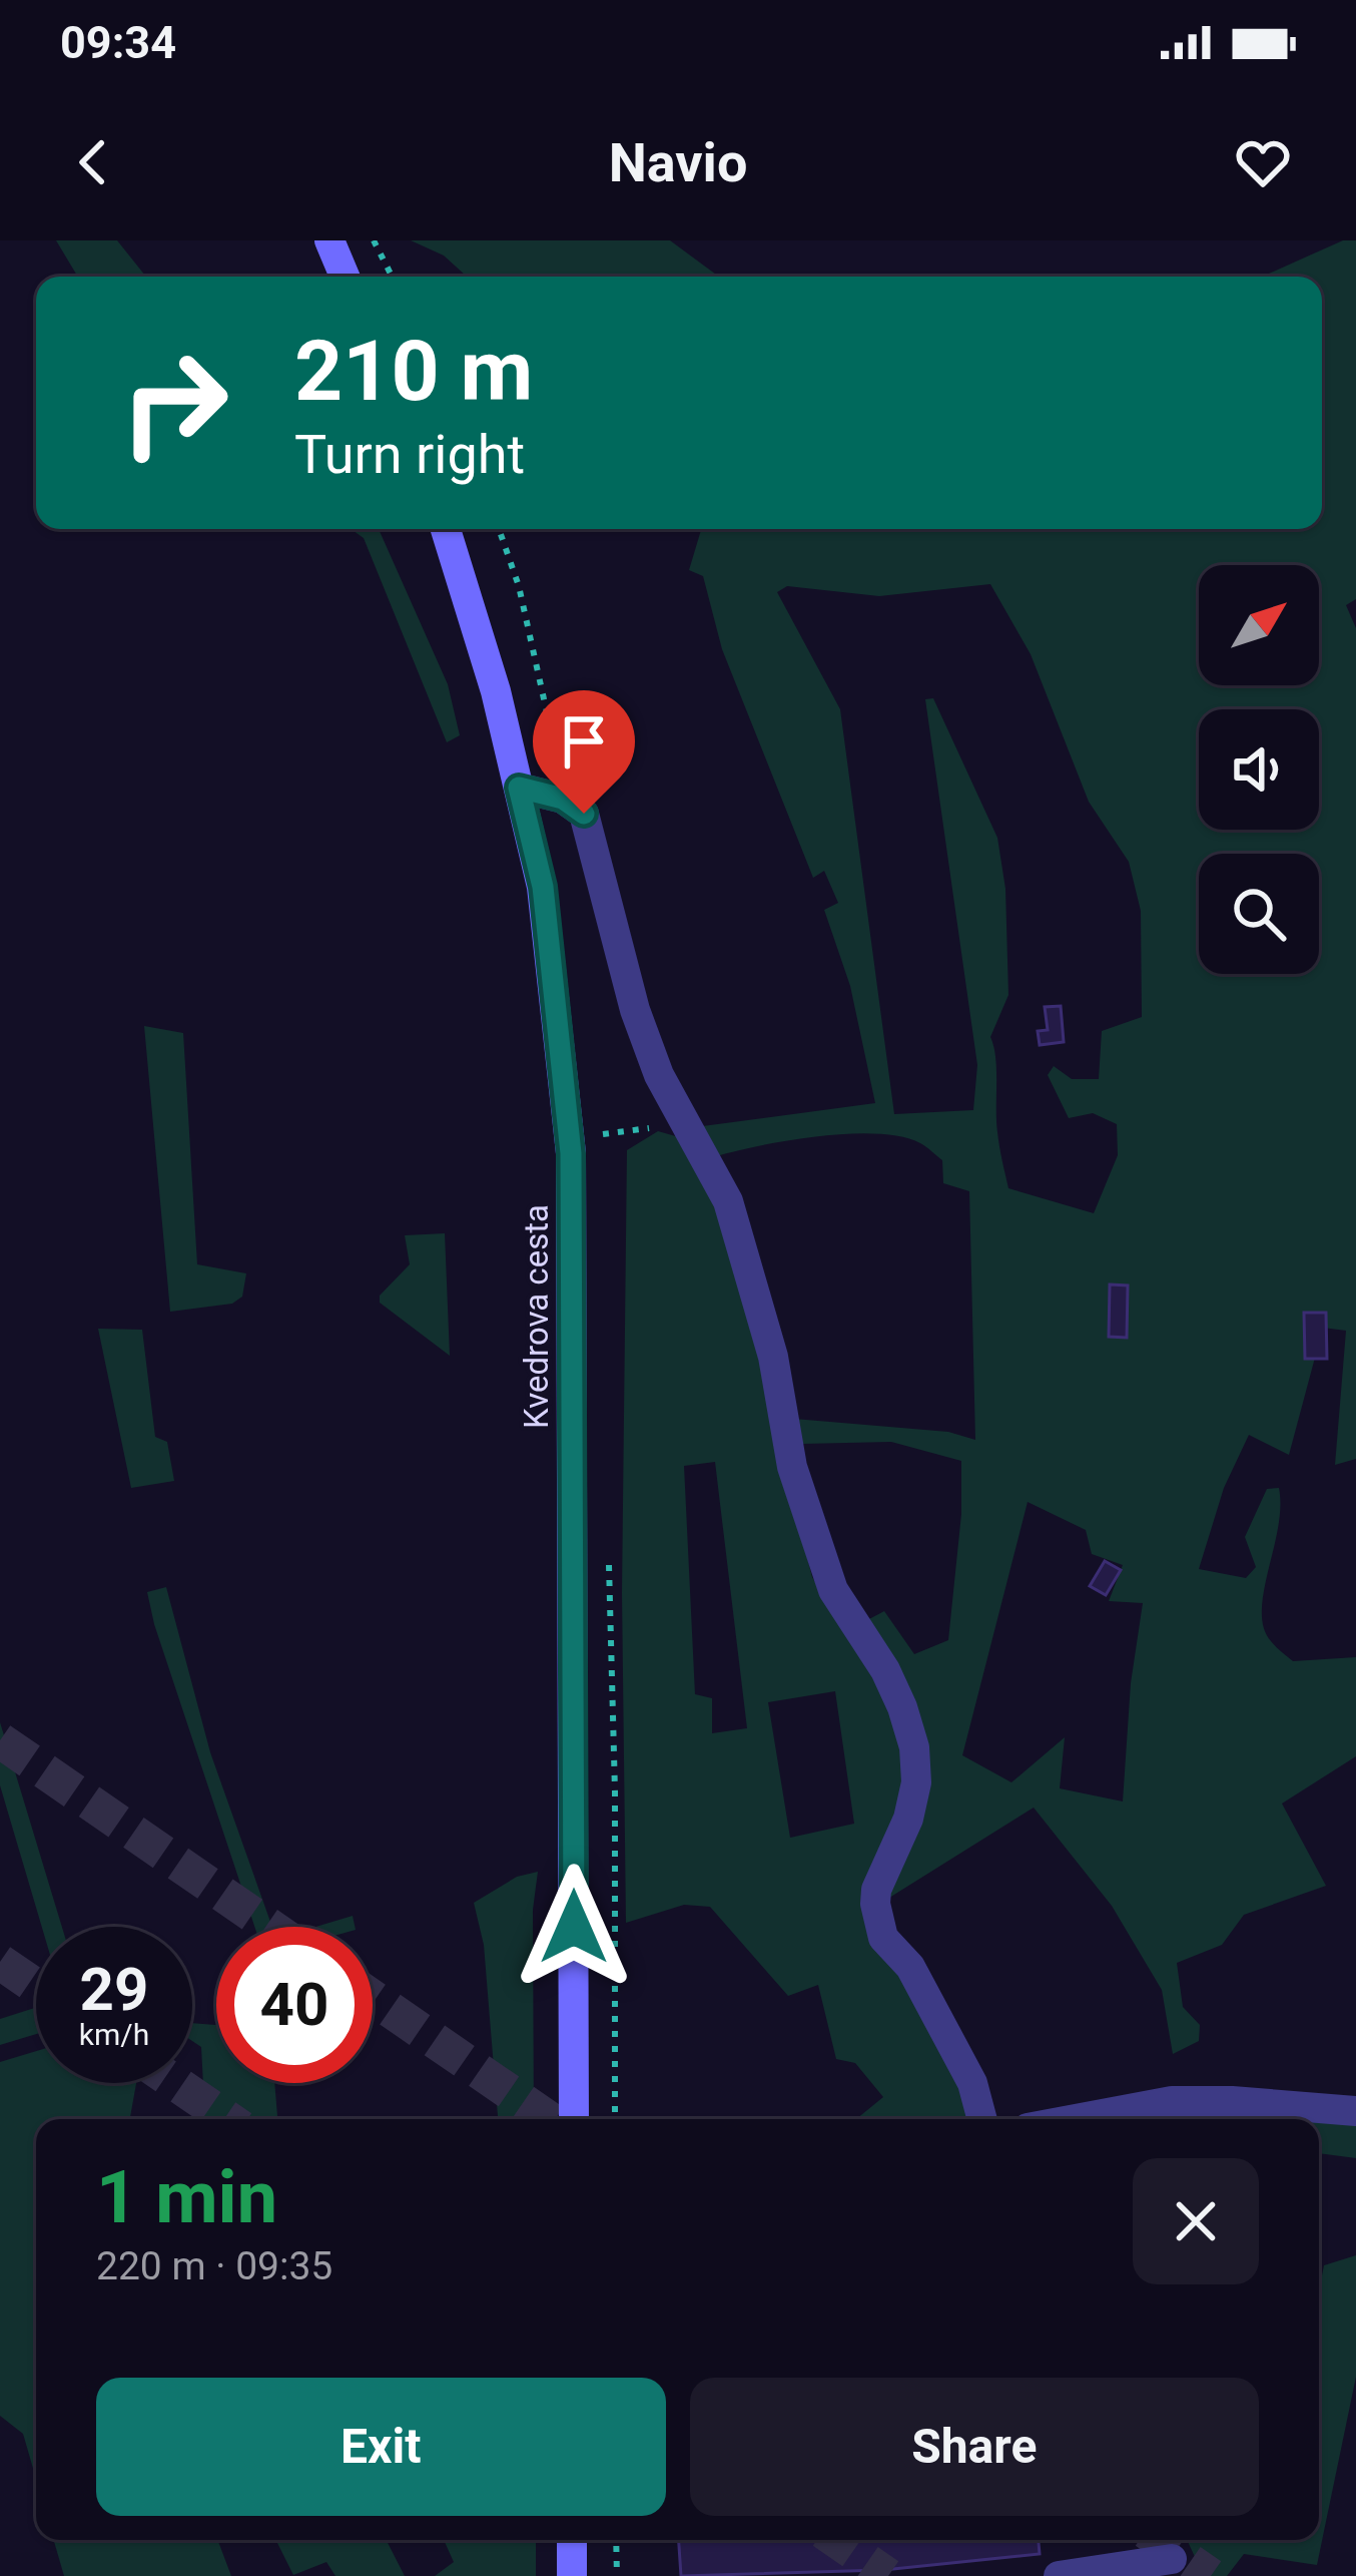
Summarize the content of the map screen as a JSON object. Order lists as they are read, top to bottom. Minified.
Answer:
{"streets":{"street":["Kvedrova cesta"]},"north":"top right","page":{"status":"09:34","header":"Navio","turn":["210 m","Turn right"],"speed":"29 km/h","limit":"40","heading":["1 min","220 m · 09:35"],"buttons":["Exit","Share"]}}
